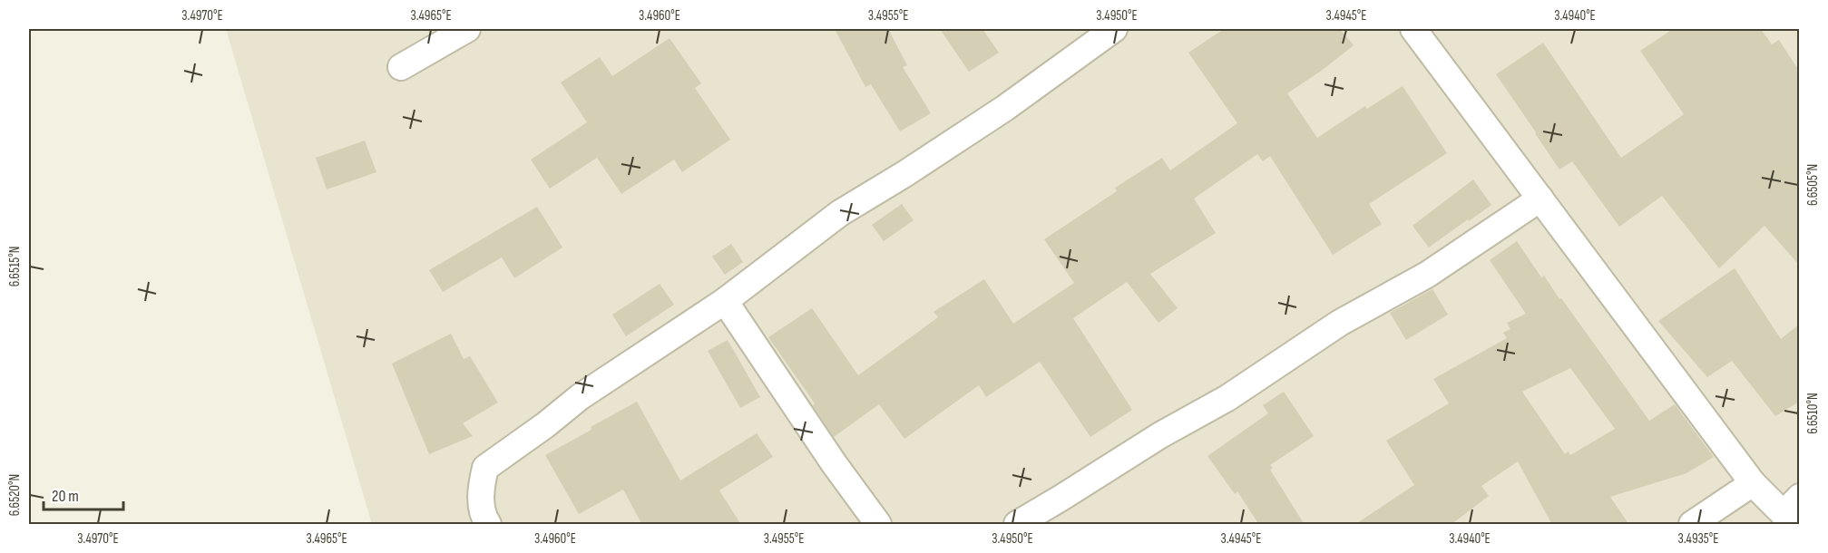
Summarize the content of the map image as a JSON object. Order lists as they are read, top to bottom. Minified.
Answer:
{"scale_bar":"20 m","coordinates":["3.4970°E","3.4965°E","3.4960°E","3.4955°E","3.4950°E","3.4945°E","3.4940°E","6.6505°N","6.6515°N","6.6510°N","6.6520°N","3.4935°E"]}
